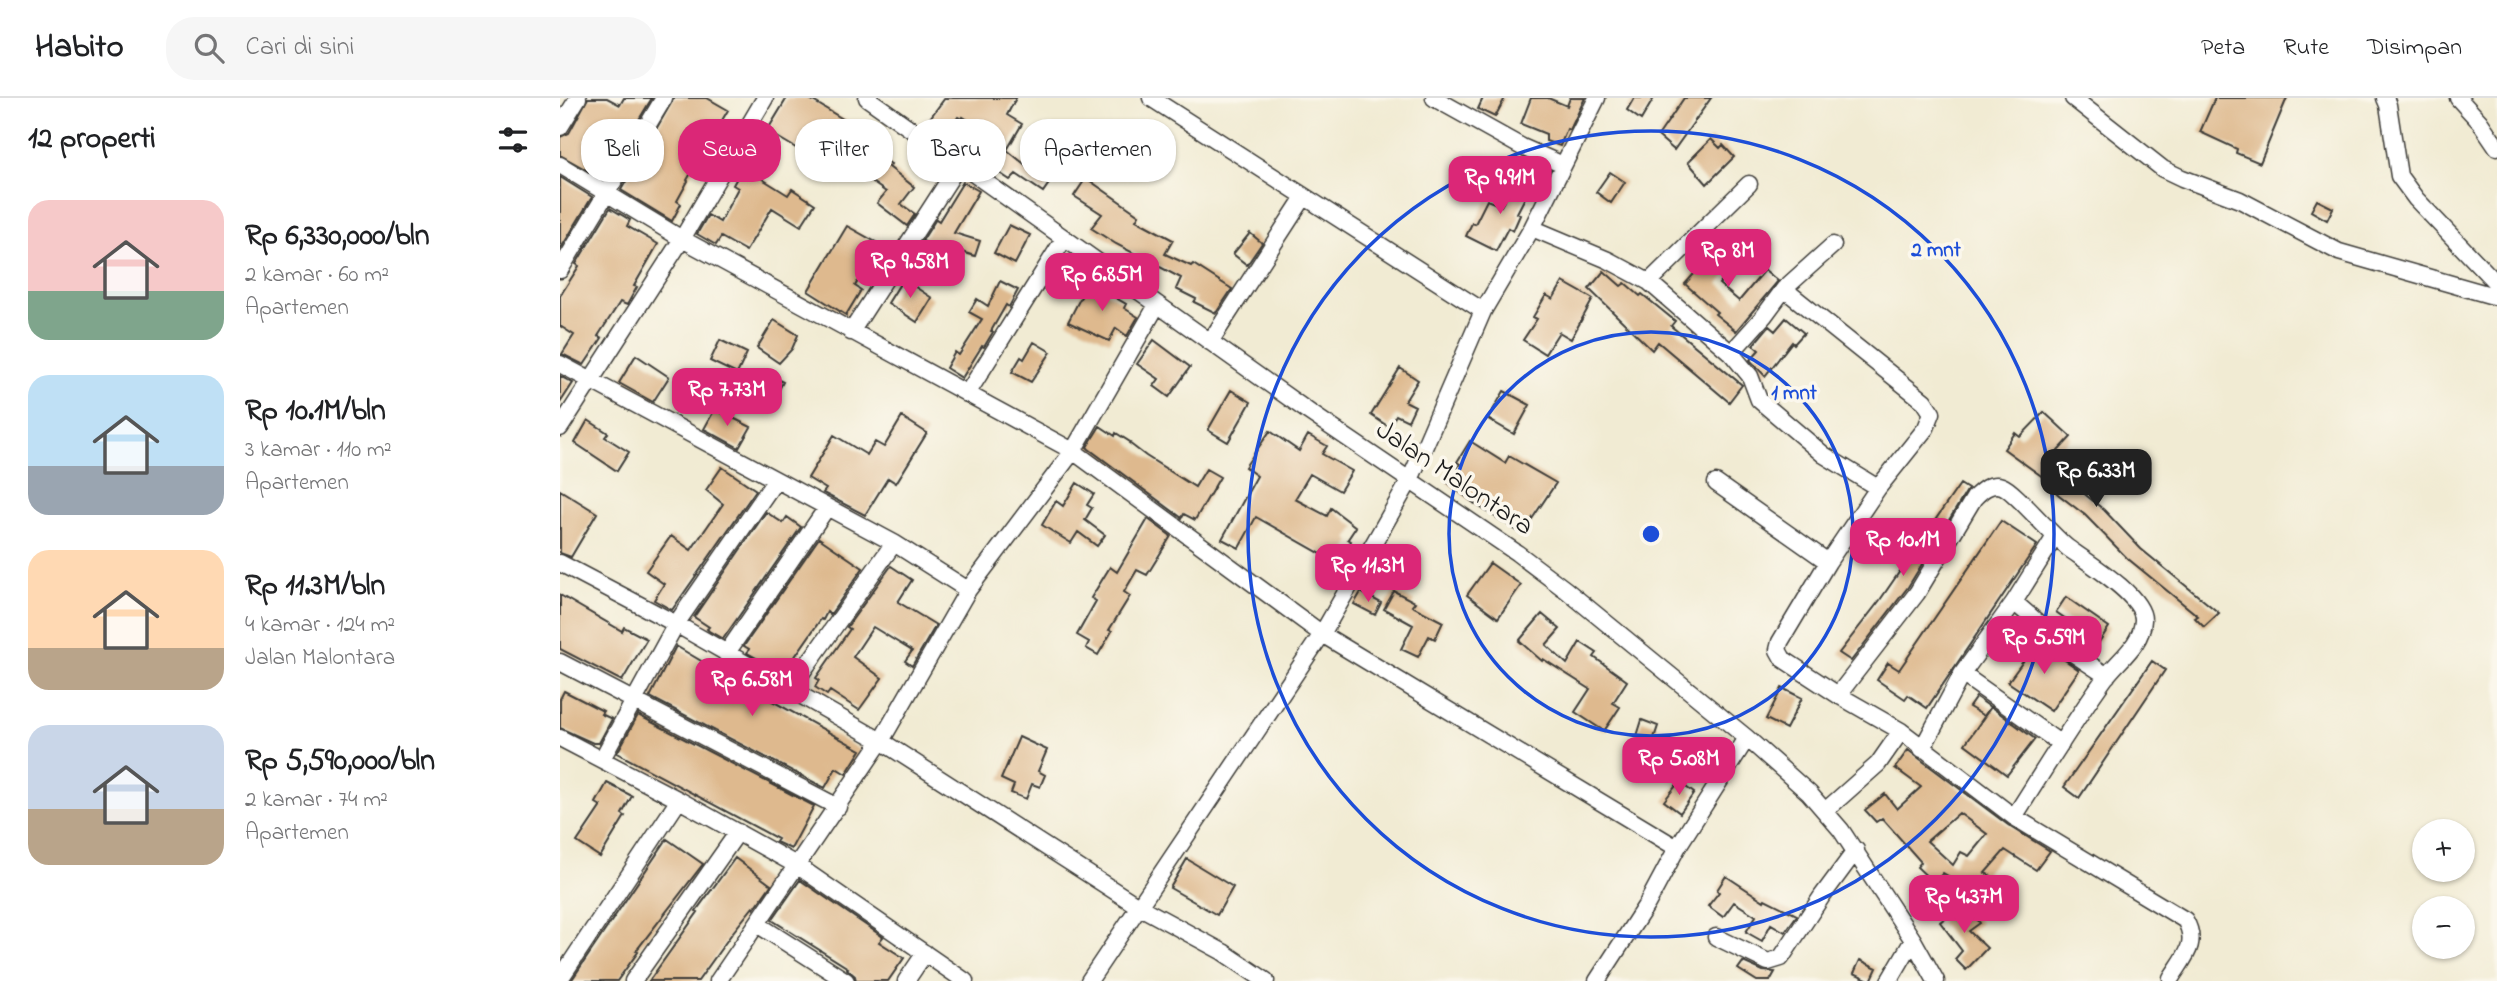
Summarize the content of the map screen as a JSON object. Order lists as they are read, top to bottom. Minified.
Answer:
{"streets":{"street":["Jalan Malontara"]},"page":{"header":"Habito","search":"Cari di sini","nav":["Peta","Rute","Disimpan"],"heading":"12 properti","chip":["Beli","Sewa","Filter","Baru","Apartemen"],"price":["Rp 9.91M","Rp 8M","Rp 9.58M","Rp 6.85M","Rp 7.73M","Rp 6.33M","Rp 10.1M","Rp 11.3M","Rp 5.59M","Rp 6.58M","Rp 5.08M","Rp 4.37M"],"list":[{"name":"Rp 6,330,000/bln","note":"2 kamar · 60 m² · Apartemen"},{"name":"Rp 10.1M/bln","note":"3 kamar · 110 m² · Apartemen"},{"name":"Rp 11.3M/bln","note":"4 kamar · 124 m² · Jalan Malontara"},{"name":"Rp 5,590,000/bln","note":"2 kamar · 74 m² · Apartemen"}],"map_buttons":["+","−"]},"rings":["2 mnt","1 mnt"]}
